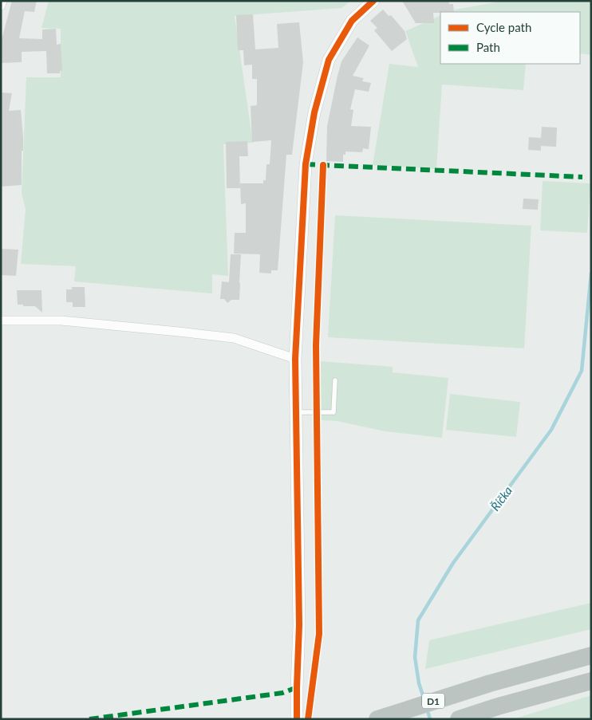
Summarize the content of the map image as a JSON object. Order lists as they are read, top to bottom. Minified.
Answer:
{"streets":{"highway":["D1"]},"water":["Říčka"],"legend":["Cycle path","Path"]}
